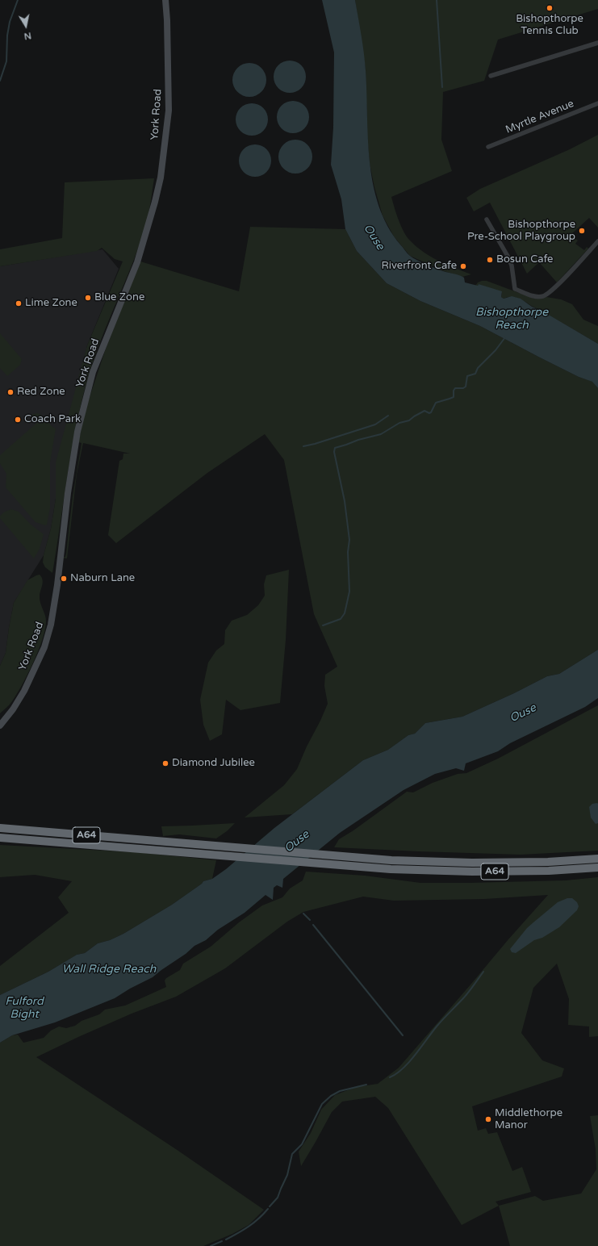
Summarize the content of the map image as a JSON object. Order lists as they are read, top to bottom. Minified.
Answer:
{"streets":{"highway":["A64"],"main road":["York Road"],"street":["Myrtle Avenue"]},"water":["Ouse","Bishopthorpe Reach","Wall Ridge Reach","Fulford Bight"],"places":["Bishopthorpe Tennis Club","Bishopthorpe Pre-School Playgroup","Bosun Cafe","Riverfront Cafe","Blue Zone","Lime Zone","Red Zone","Coach Park","Naburn Lane","Diamond Jubilee","Middlethorpe Manor"],"north":"bottom"}
